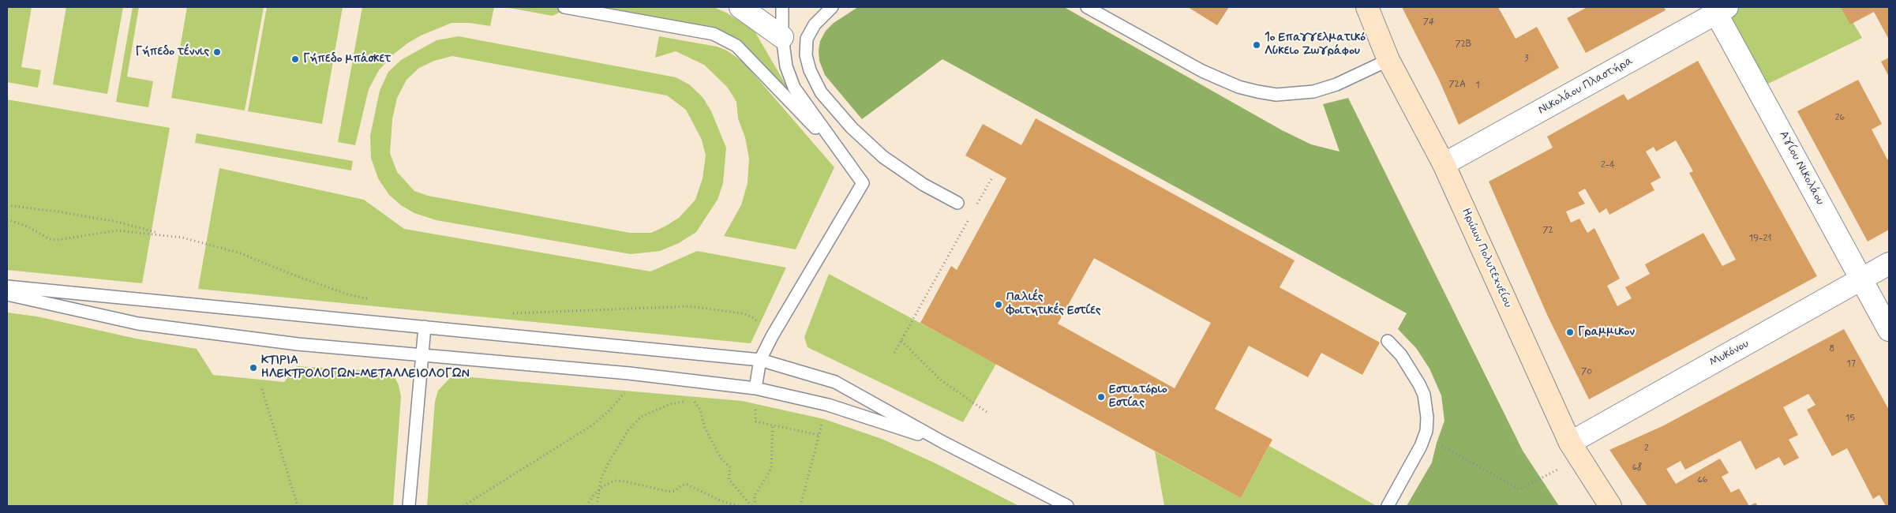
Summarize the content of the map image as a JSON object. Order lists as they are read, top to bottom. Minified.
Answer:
{"streets":{"street":["Νικολάου Πλαστήρα","Αγίου Νικολάου","Ηρώων Πολυτεχνείου","Μυκόνου"]},"crossings":[["Νικολάου Πλαστήρα","Αγίου Νικολάου"],["Νικολάου Πλαστήρα","Ηρώων Πολυτεχνείου"],["Αγίου Νικολάου","Μυκόνου"],["Ηρώων Πολυτεχνείου","Μυκόνου"]],"places":["1ο Επαγγελματικό Λύκειο Ζωγράφου","Γήπεδο τέννις","Γήπεδο μπάσκετ","Παλιές Φοιτητικές Εστίες","Γραμμικον","ΚΤΙΡΙΑ ΗΛΕΚΤΡΟΛΟΓΩΝ-ΜΕΤΑΛΛΕΙΟΛΟΓΩΝ","Εστιατόριο Εστίας"],"house_numbers":["74","72Β","3","72Α","1","26","2-4","72","19-21","8","17","70","15","2","68","66"]}
